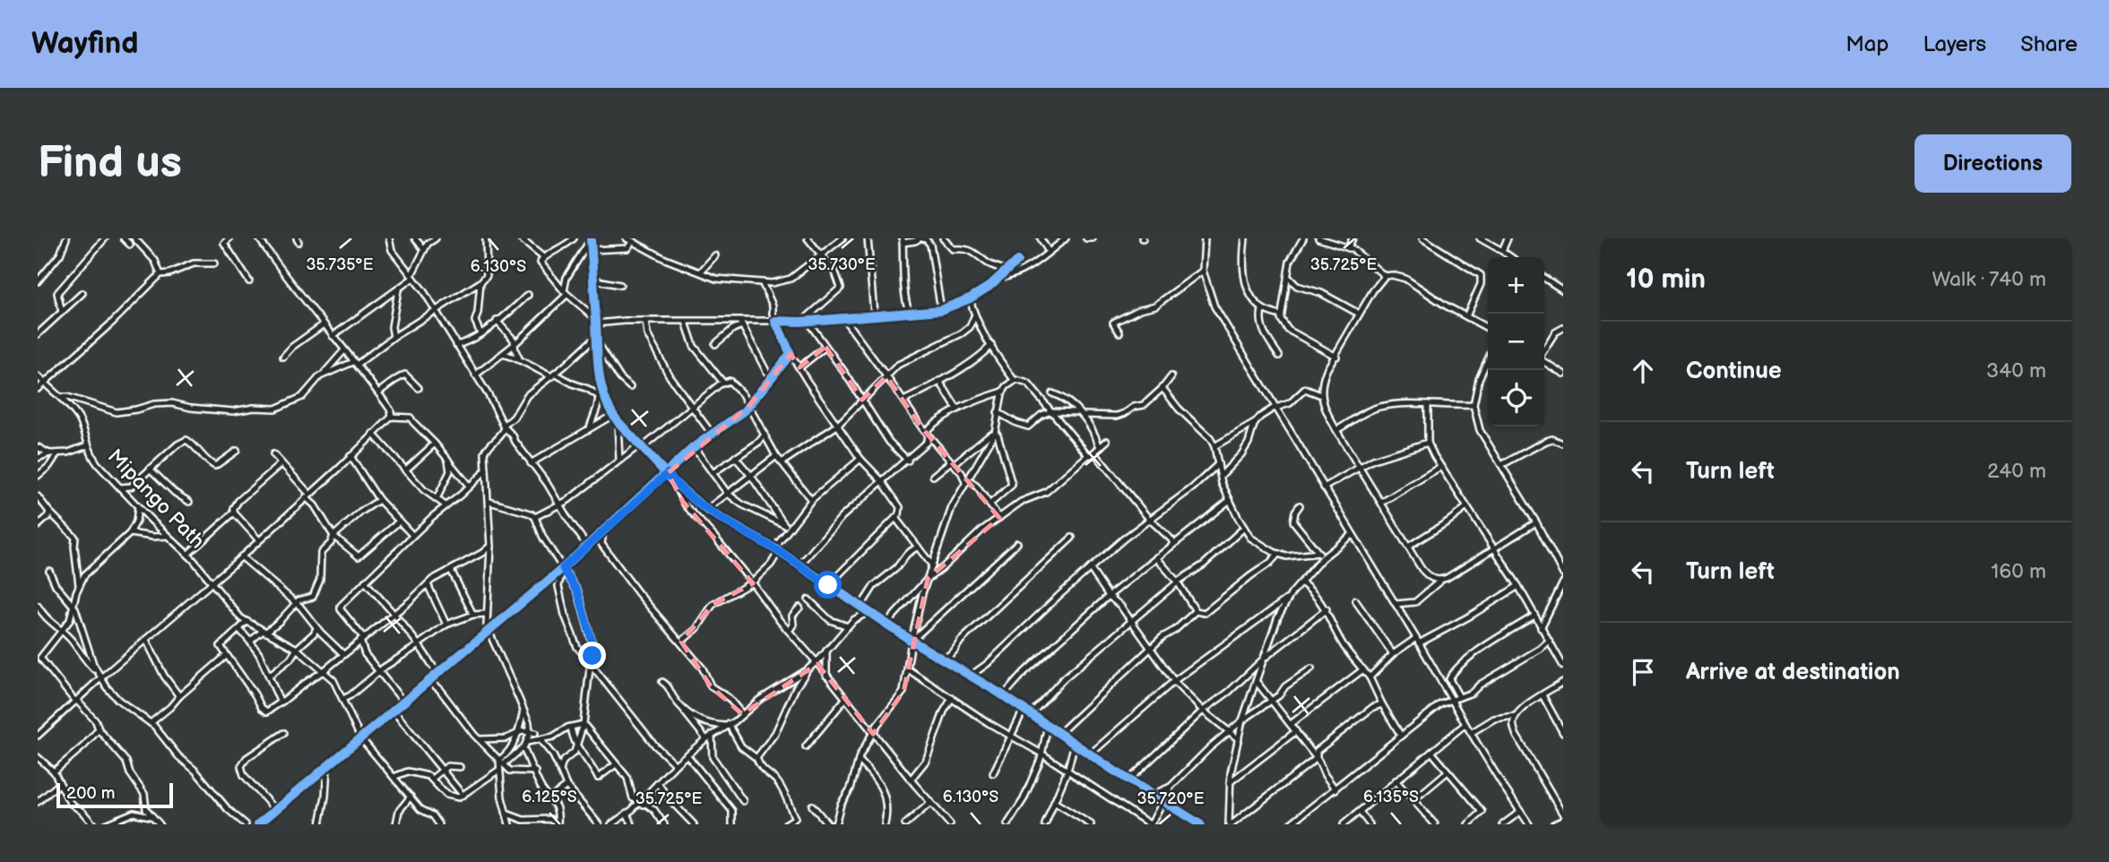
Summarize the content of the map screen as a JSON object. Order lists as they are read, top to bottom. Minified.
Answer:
{"streets":{"street":["Mipango Path"]},"scale_bar":"200 m","page":{"header":"Wayfind","nav":["Map","Layers","Share"],"buttons":"Directions","title":"Find us","heading":["10 min","Walk · 740 m"],"map_buttons":["+","−"],"list":[["Continue","340 m"],["Turn left","240 m"],["Turn left","160 m"],"Arrive at destination"],"scale":"200 m"},"coordinates":["35.735°E","35.730°E","35.725°E","6.130°S","6.125°S","6.135°S","35.720°E"]}
